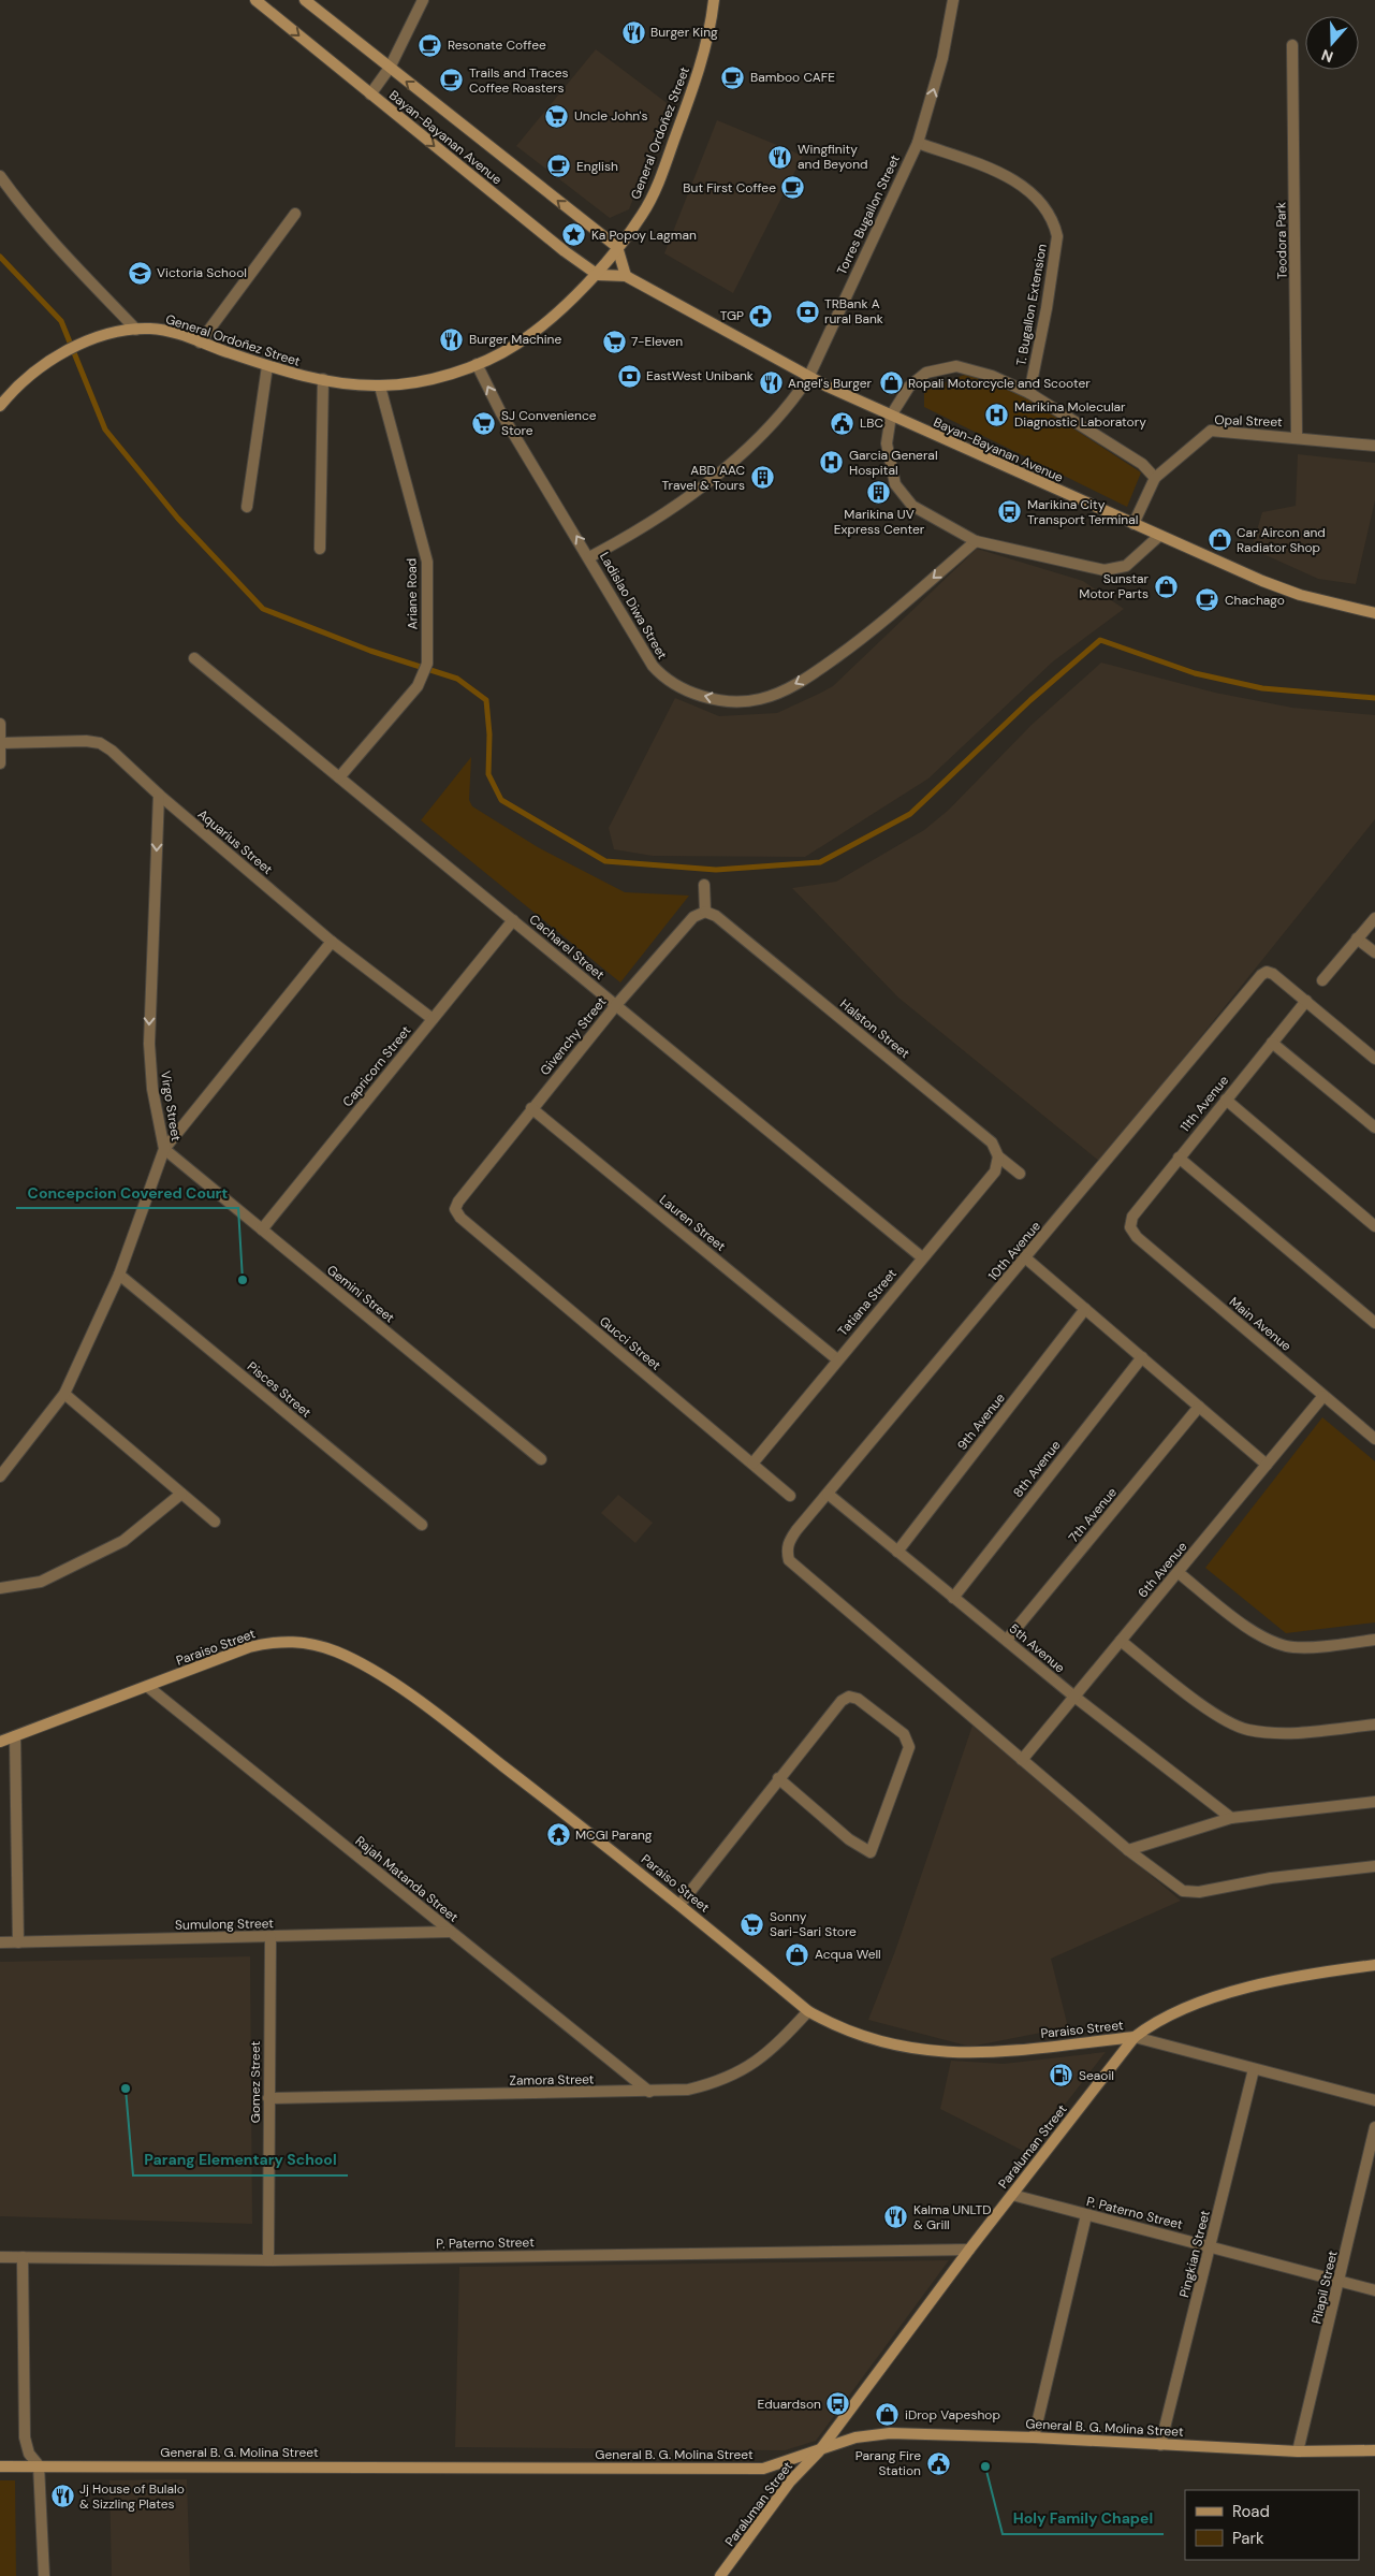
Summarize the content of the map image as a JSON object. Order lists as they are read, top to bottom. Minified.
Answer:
{"streets":{"street":["General Ordoñez Street","Bayan-Bayanan Avenue","Torres Bugallon Street","Teodora Park","T. Bugallon Extension","Opal Street","Ariane Road","Ladislao Diwa Street","Aquarius Street","Cacharel Street","Halston Street","Givenchy Street","Capricorn Street","11th Avenue","Virgo Street","Lauren Street","10th Avenue","Gemini Street","Tatiana Street","Main Avenue","Gucci Street","Pisces Street","9th Avenue","8th Avenue","7th Avenue","6th Avenue","Paraiso Street","5th Avenue","Rajah Matanda Street","Sumulong Street","Zamora Street","Gomez Street","Paraluman Street","P. Paterno Street","Pingkian Street","Pilapil Street","General B. G. Molina Street"]},"crossings":[["General Ordoñez Street","Bayan-Bayanan Avenue"],["General Ordoñez Street","Ariane Road"],["General Ordoñez Street","Ladislao Diwa Street"],["Bayan-Bayanan Avenue","Torres Bugallon Street"],["Bayan-Bayanan Avenue","Opal Street"],["Torres Bugallon Street","T. Bugallon Extension"],["Torres Bugallon Street","Ladislao Diwa Street"],["Teodora Park","Opal Street"],["Ariane Road","Cacharel Street"],["Aquarius Street","Capricorn Street"],["Aquarius Street","Virgo Street"],["Cacharel Street","Givenchy Street"],["Cacharel Street","Capricorn Street"],["Cacharel Street","Tatiana Street"],["Halston Street","Givenchy Street"],["Halston Street","Tatiana Street"],["Givenchy Street","Lauren Street"],["Givenchy Street","Gucci Street"],["Capricorn Street","Gemini Street"],["11th Avenue","10th Avenue"],["11th Avenue","Main Avenue"],["Virgo Street","Gemini Street"],["Virgo Street","Pisces Street"],["Lauren Street","Tatiana Street"],["10th Avenue","6th Avenue"],["10th Avenue","5th Avenue"],["Tatiana Street","Gucci Street"],["Main Avenue","6th Avenue"],["9th Avenue","5th Avenue"],["8th Avenue","5th Avenue"],["7th Avenue","5th Avenue"],["6th Avenue","5th Avenue"],["Paraiso Street","Rajah Matanda Street"],["Paraiso Street","Zamora Street"],["Paraiso Street","Paraluman Street"],["Paraiso Street","Pingkian Street"],["Rajah Matanda Street","Sumulong Street"],["Rajah Matanda Street","Zamora Street"],["Sumulong Street","Gomez Street"],["Zamora Street","Gomez Street"],["Gomez Street","P. Paterno Street"],["Paraluman Street","P. Paterno Street"],["Paraluman Street","General B. G. Molina Street"],["P. Paterno Street","Pingkian Street"],["P. Paterno Street","Pilapil Street"],["Pingkian Street","General B. G. Molina Street"],["Pilapil Street","General B. G. Molina Street"]],"one_way":["Virgo Street"],"places":{"restaurant":["Burger King","Wingfinity and Beyond","Burger Machine","Angel's Burger","Kalma UNLTD & Grill","Jj House of Bulalo & Sizzling Plates"],"cafe":["Resonate Coffee","Bamboo CAFE","Trails and Traces Coffee Roasters","English","But First Coffee","Chachago"],"supermarket":["Uncle John's","7-Eleven","SJ Convenience Store","Sonny Sari-Sari Store"],"place":["Ka Popoy Lagman"],"school or university":["Victoria School"],"bank":["TRBank A rural Bank","EastWest Unibank"],"pharmacy":["TGP"],"shop":["Ropali Motorcycle and Scooter","Car Aircon and Radiator Shop","Sunstar Motor Parts","Acqua Well","iDrop Vapeshop"],"hospital":["Marikina Molecular Diagnostic Laboratory","Garcia General Hospital"],"public building":["LBC","Parang Fire Station"],"building":["ABD AAC Travel & Tours","Marikina UV Express Center"],"bus stop":["Marikina City Transport Terminal","Eduardson"],"other":["Concepcion Covered Court","Parang Elementary School","Holy Family Chapel"],"temple":["MCGI Parang"],"fuel station":["Seaoil"]},"legend":["Road","Park"],"north":"bottom"}
